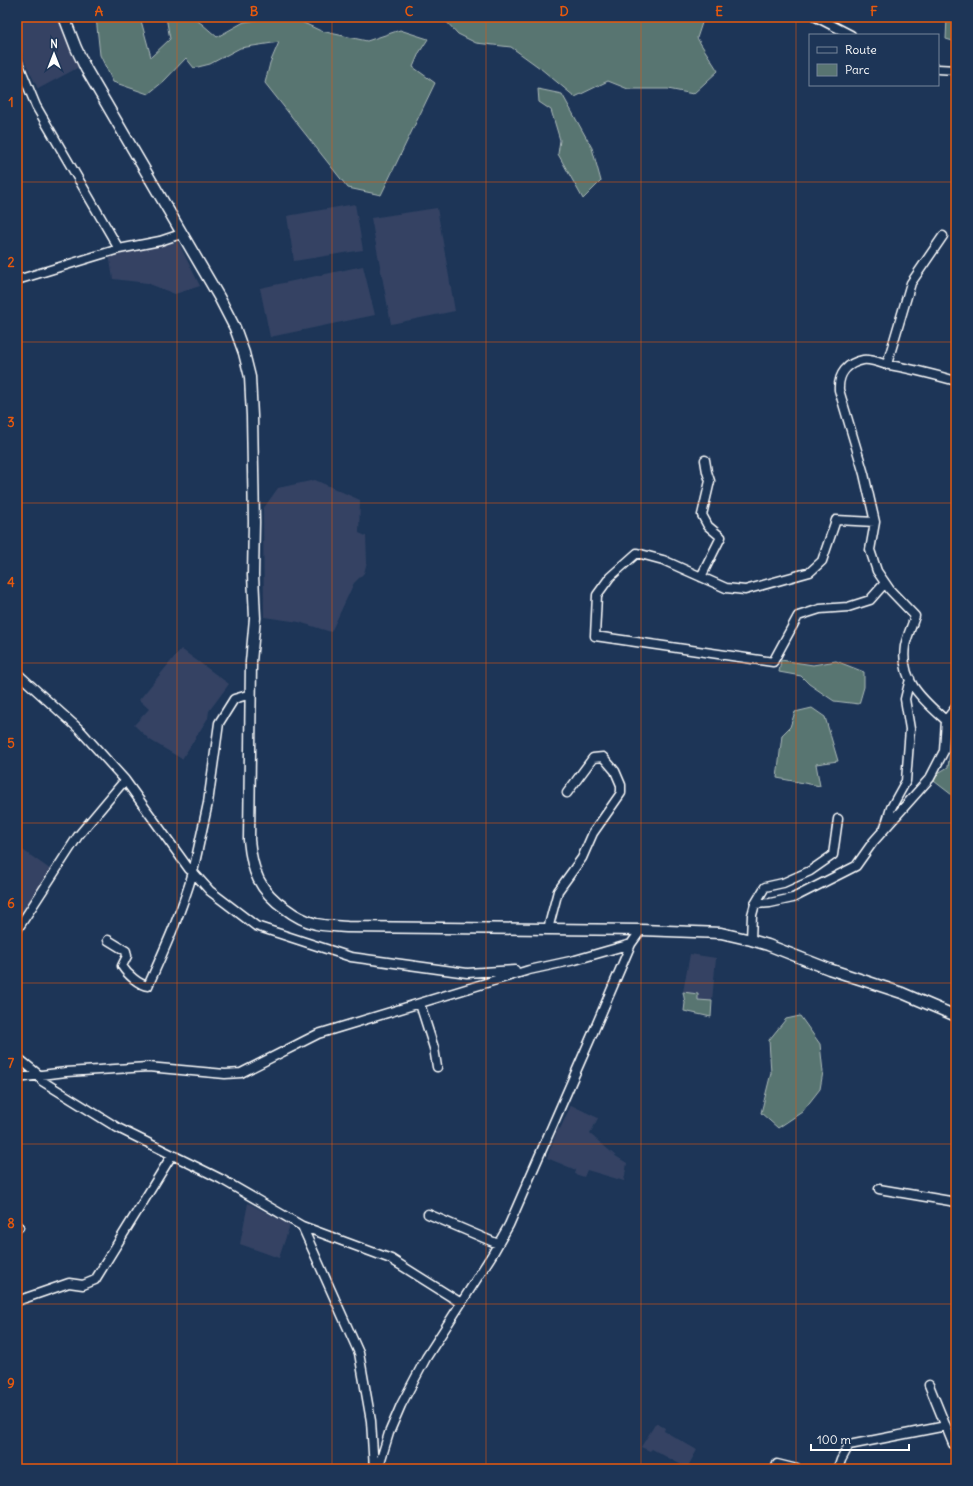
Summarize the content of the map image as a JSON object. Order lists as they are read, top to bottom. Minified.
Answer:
{"legend":["Route","Parc"],"scale_bar":"100 m","north":"top","grid":{"columns":["A","B","C","D","E","F"],"rows":["1","2","3","4","5","6","7","8","9"]}}
